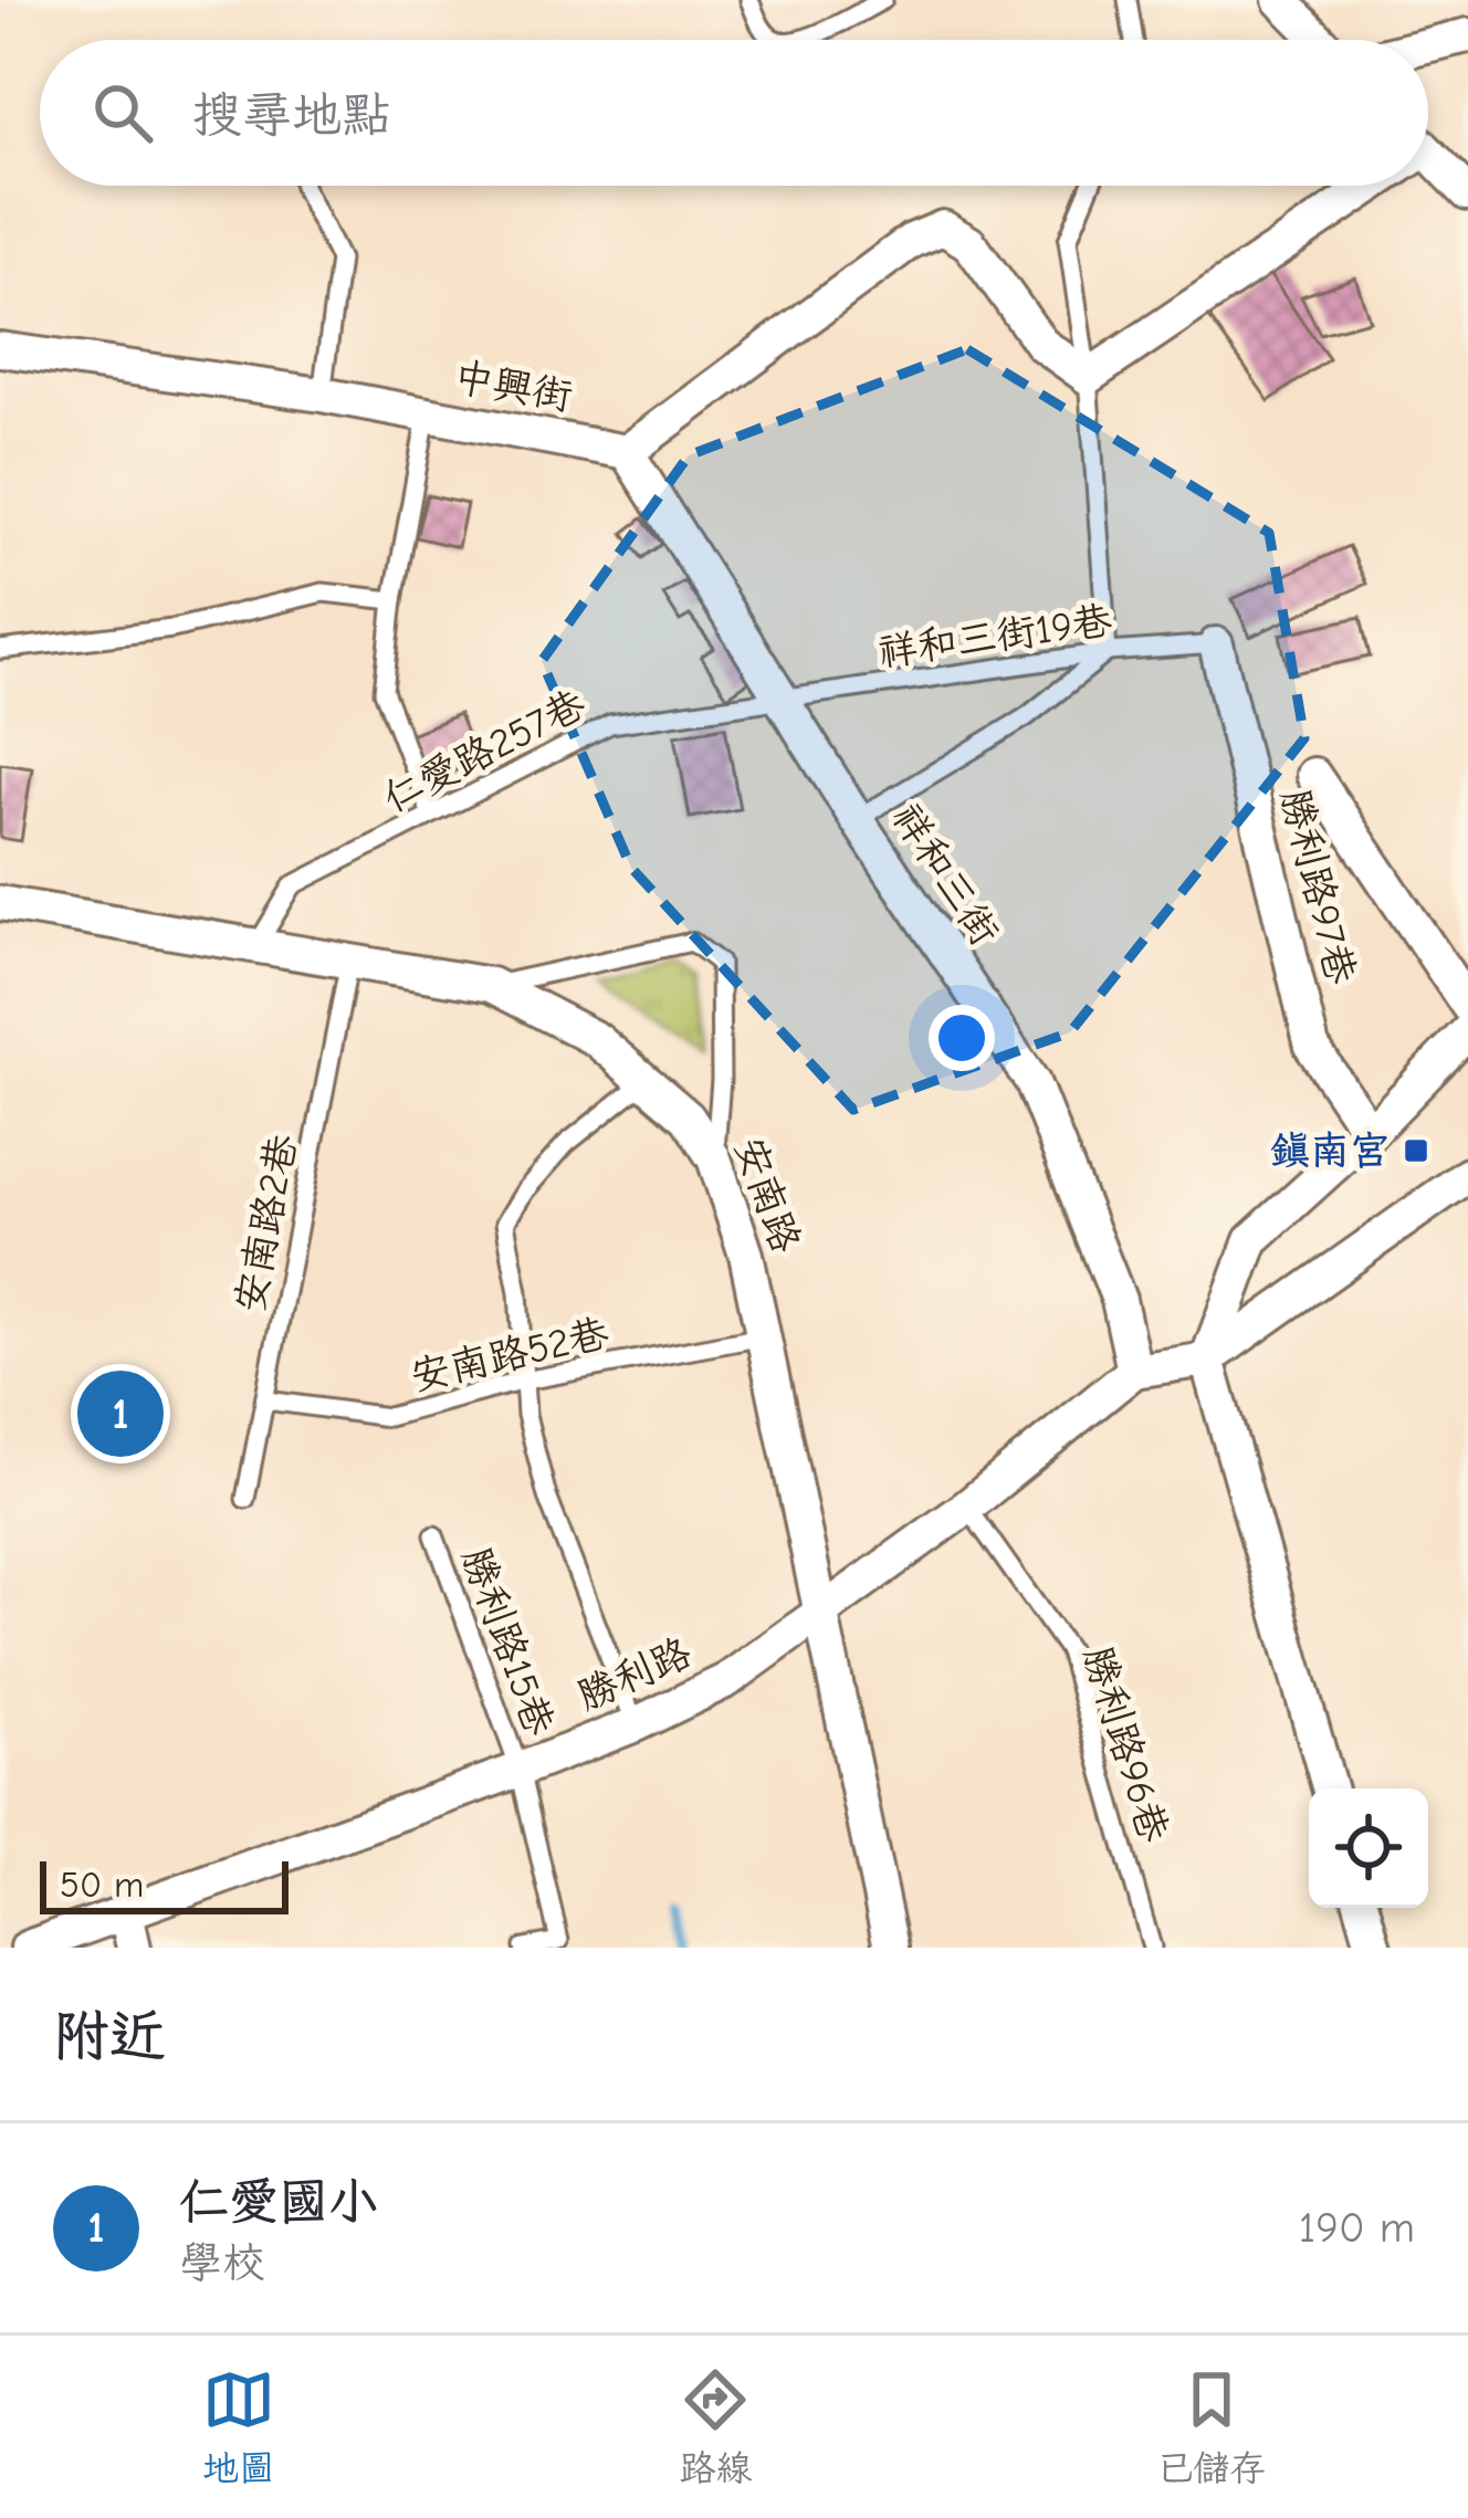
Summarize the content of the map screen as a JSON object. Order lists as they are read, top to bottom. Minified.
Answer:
{"streets":{"street":["中興街","祥和三街","勝利路97巷","安南路","勝利路"],"lane":["祥和三街19巷","仁愛路257巷","安南路2巷","安南路52巷","勝利路15巷","勝利路96巷"]},"crossings":[["中興街","祥和三街"],["祥和三街19巷","仁愛路257巷"],["祥和三街19巷","祥和三街"],["祥和三街19巷","勝利路97巷"],["仁愛路257巷","祥和三街"],["仁愛路257巷","安南路"],["祥和三街","勝利路"],["安南路","安南路2巷"],["安南路","安南路52巷"],["安南路","勝利路"],["安南路2巷","安南路52巷"],["勝利路15巷","勝利路"],["勝利路","勝利路96巷"]],"places":{"transit":["鎮南宮"]},"scale_bar":"50 m","page":{"search":"搜尋地點","pins":"1","scale":"50 m","heading":"附近","list":[{"mark":"1","name":"仁愛國小","note":"學校","value":"190 m"}],"nav":["地圖","路線","已儲存"]}}
